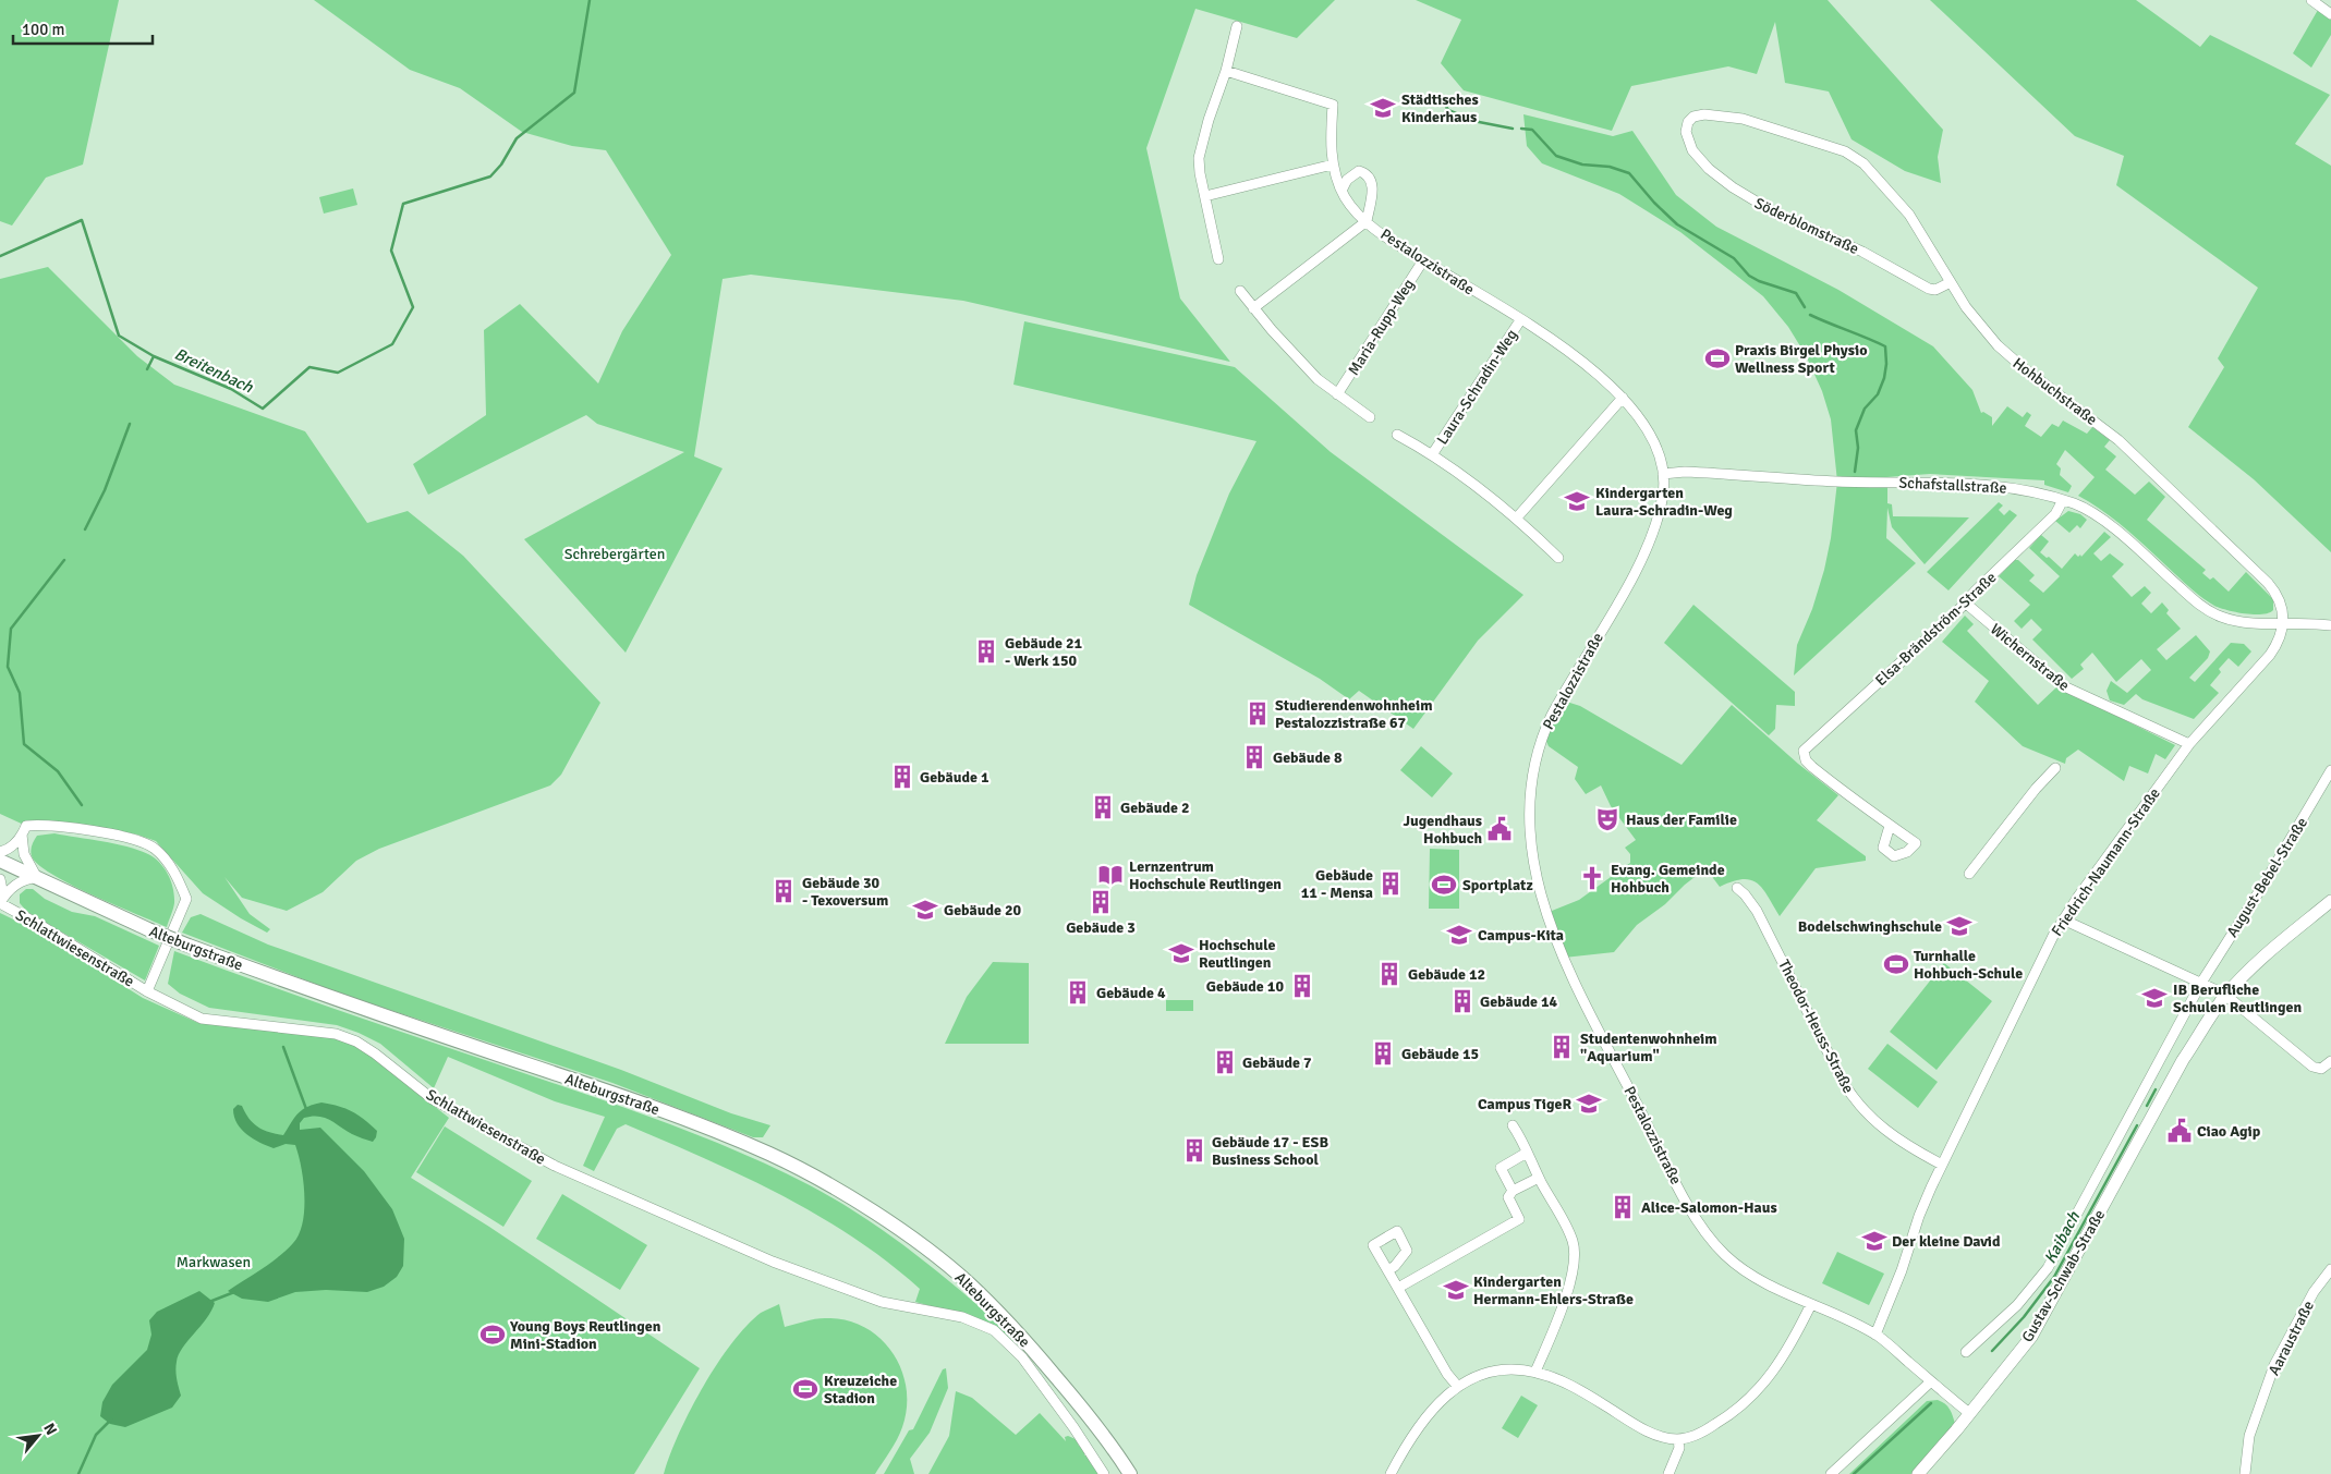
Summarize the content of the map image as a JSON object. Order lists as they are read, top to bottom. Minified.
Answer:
{"streets":{"main road":["Alteburgstraße"],"street":["Söderblomstraße","Pestalozzistraße","Maria-Rupp-Weg","Laura-Schradin-Weg","Hohbuchstraße","Schafstallstraße","Elsa-Brändström-Straße","Wichernstraße","Friedrich-Naumann-Straße","August-Bebel-Straße","Schlattwiesenstraße","Theodor-Heuss-Straße","Gustav-Schwab-Straße","Aaraustraße"]},"crossings":[["Söderblomstraße","Hohbuchstraße"],["Pestalozzistraße","Maria-Rupp-Weg"],["Pestalozzistraße","Laura-Schradin-Weg"],["Pestalozzistraße","Schafstallstraße"],["Pestalozzistraße","Friedrich-Naumann-Straße"],["Pestalozzistraße","Gustav-Schwab-Straße"],["Hohbuchstraße","Schafstallstraße"],["Hohbuchstraße","Friedrich-Naumann-Straße"],["Schafstallstraße","Elsa-Brändström-Straße"],["Schafstallstraße","Friedrich-Naumann-Straße"],["Elsa-Brändström-Straße","Wichernstraße"],["Wichernstraße","Friedrich-Naumann-Straße"],["Friedrich-Naumann-Straße","Theodor-Heuss-Straße"],["August-Bebel-Straße","Gustav-Schwab-Straße"]],"water":["Breitenbach","Kaibach"],"parks":["Schrebergärten","Markwasen"],"places":{"school or university":["Städtisches Kinderhaus","Kindergarten Laura-Schradin-Weg","Gebäude 20","Bodelschwinghschule","Campus-Kita","Hochschule Reutlingen","IB Berufliche Schulen Reutlingen","Campus TigeR","Der kleine David","Kindergarten Hermann-Ehlers-Straße"],"sports":["Praxis Birgel Physio Wellness Sport","Sportplatz","Turnhalle Hohbuch-Schule","Young Boys Reutlingen Mini-Stadion","Kreuzeiche Stadion"],"building":["Gebäude 21 - Werk 150","Studierendenwohnheim Pestalozzistraße 67","Gebäude 8","Gebäude 1","Gebäude 2","Gebäude 11 - Mensa","Gebäude 30 - Texoversum","Gebäude 3","Gebäude 12","Gebäude 10","Gebäude 4","Gebäude 14","Studentenwohnheim \"Aquarium\"","Gebäude 15","Gebäude 7","Gebäude 17 - ESB Business School","Alice-Salomon-Haus"],"theatre":["Haus der Familie"],"public building":["Jugendhaus Hohbuch","Ciao Agip"],"library":["Lernzentrum Hochschule Reutlingen"],"church":["Evang. Gemeinde Hohbuch"]},"scale_bar":"100 m","north":"top right"}
